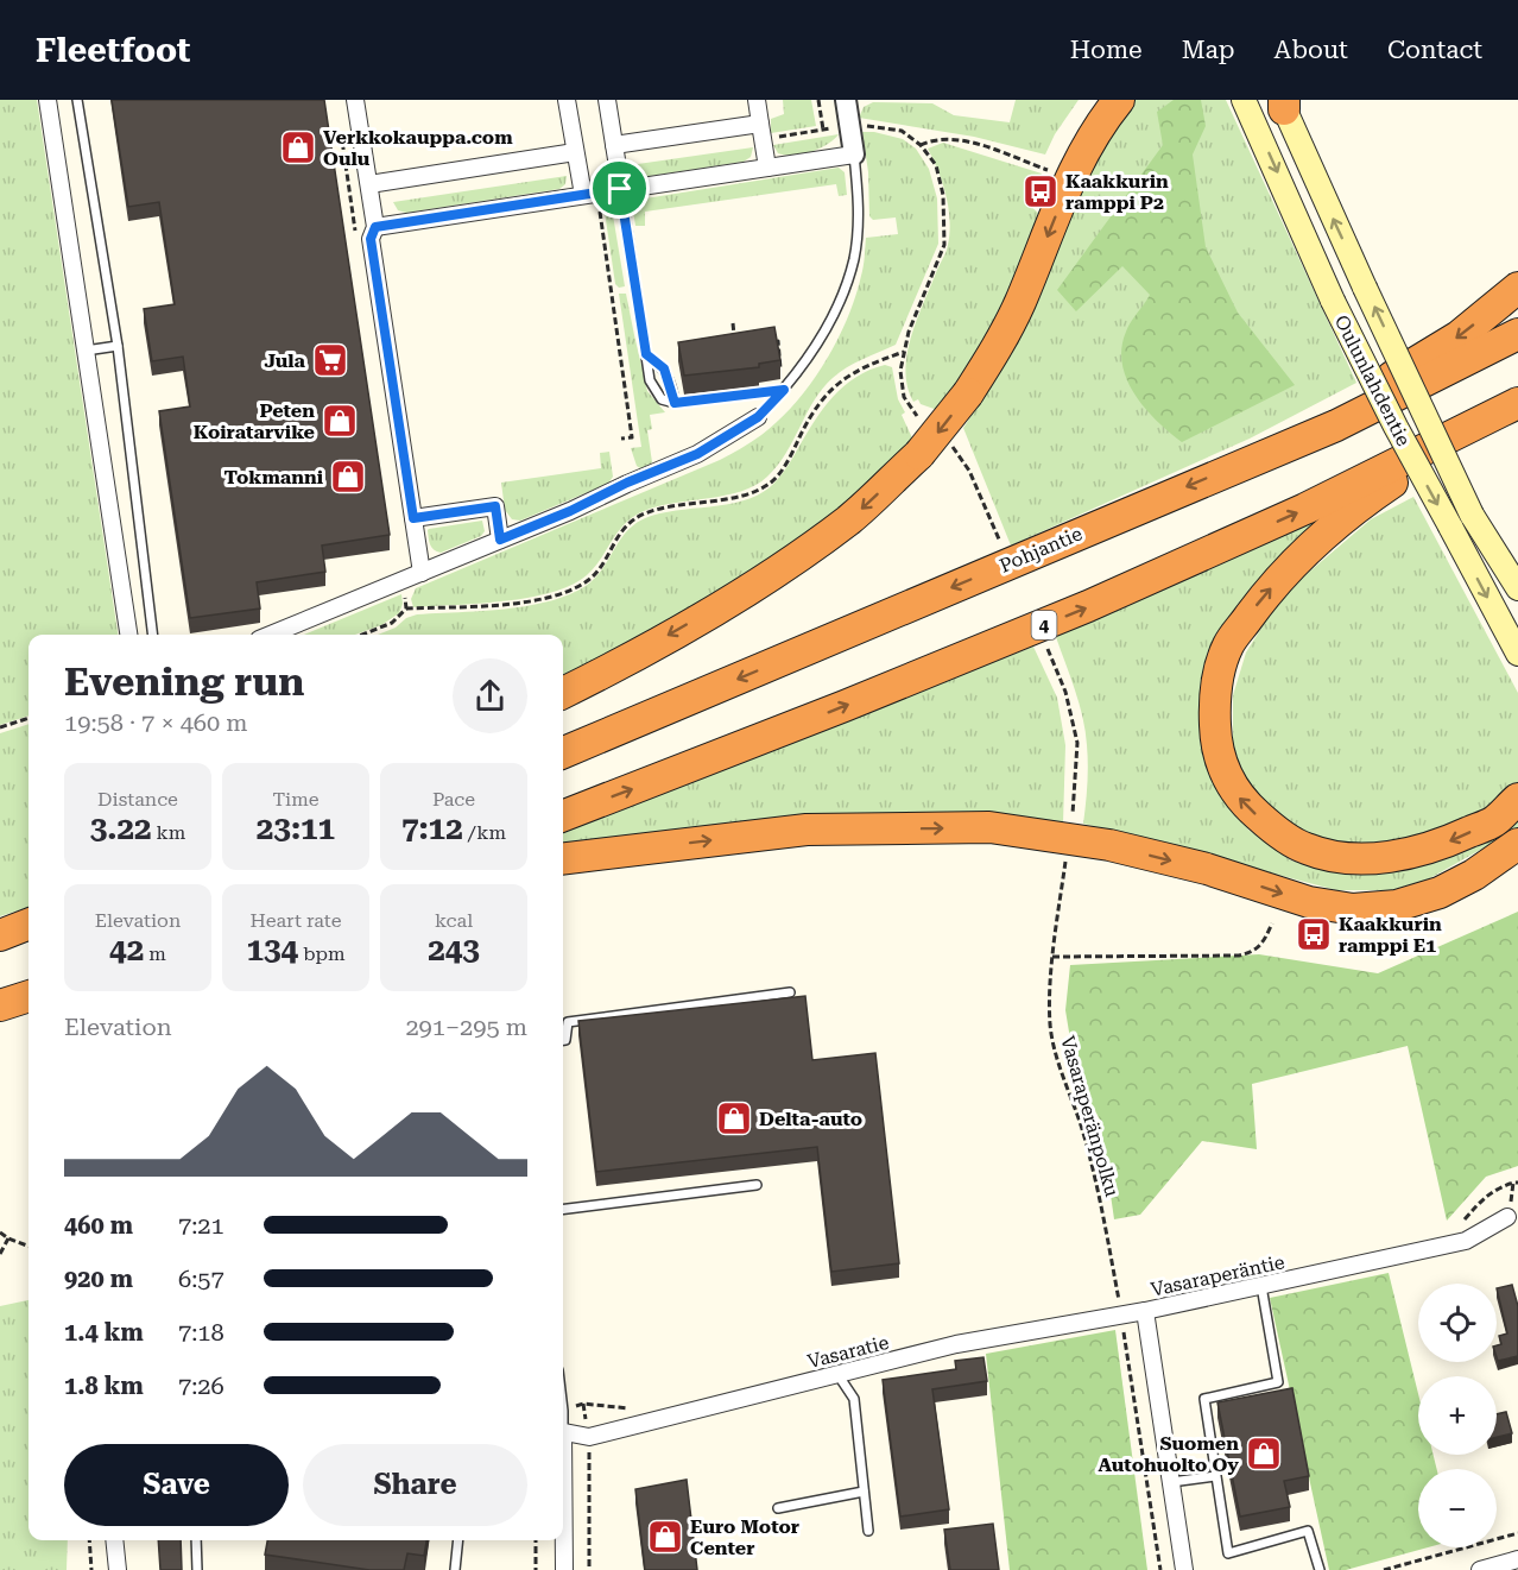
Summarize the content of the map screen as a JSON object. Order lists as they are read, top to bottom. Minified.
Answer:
{"streets":{"highway":["Pohjantie","4"],"main road":["Oulunlahdentie"],"street":["Vasaraperäntie","Vasaratie"],"path":["Vasaraperänpolku"]},"crossings":[["Vasaraperänpolku","Vasaratie"],["Vasaraperäntie","Vasaratie"]],"places":{"shop":["Verkkokauppa.com Oulu","Peten Koiratarvike","Tokmanni","Delta-auto","Suomen Autohuolto Oy","Euro Motor Center"],"bus stop":["Kaakkurin ramppi P2","Kaakkurin ramppi E1"],"supermarket":["Jula"]},"page":{"header":"Fleetfoot","nav":["Home","Map","About","Contact"],"heading":["Evening run","19:58 · 7 × 460 m"],"stats":[["Distance","3.22 km"],["Time","23:11"],["Pace","7:12 /km"],["Elevation","42 m"],["Heart rate","134 bpm"],["kcal","243"]],"chart":["Elevation","291–295 m"],"list":[{"name":"460 m","note":"7:21"},{"name":"920 m","note":"6:57"},{"name":"1.4 km","note":"7:18"},{"name":"1.8 km","note":"7:26"}],"map_buttons":["+","−"],"buttons":["Save","Share"]}}
